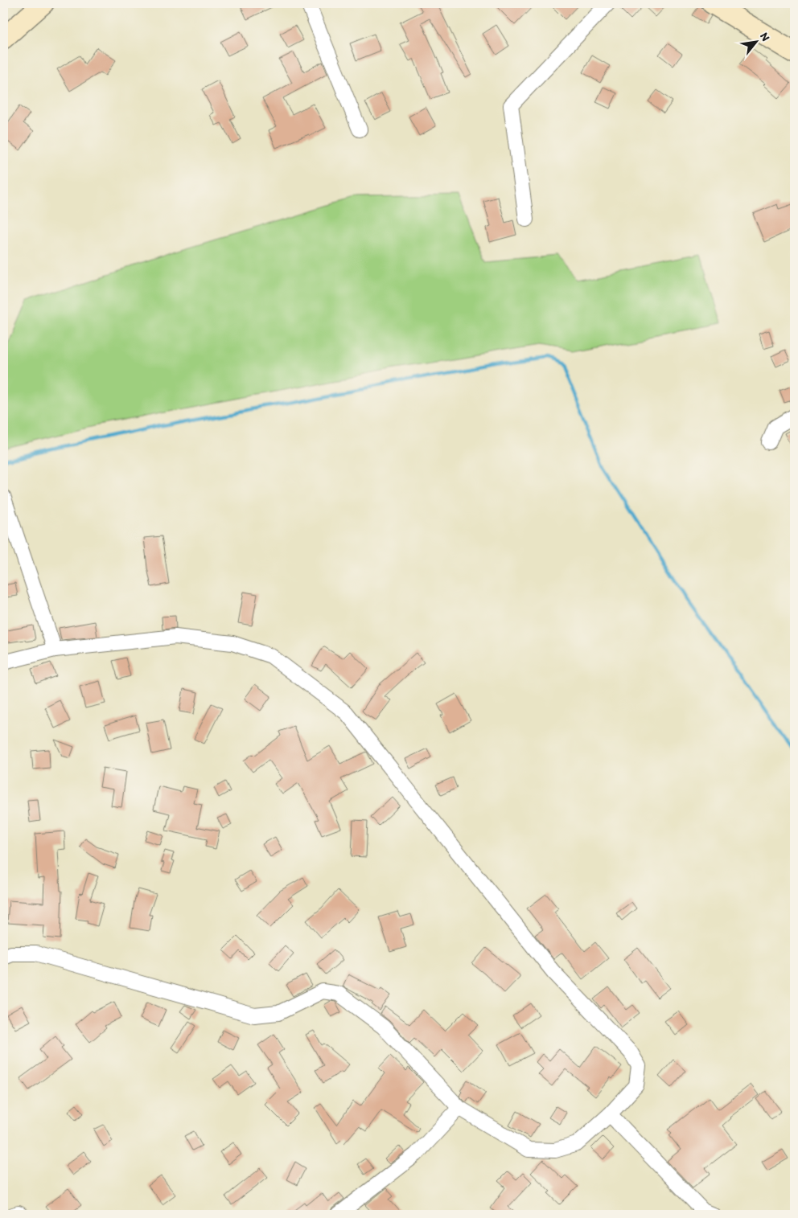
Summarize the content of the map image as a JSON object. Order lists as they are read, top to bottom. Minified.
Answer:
{"north":"top right"}
